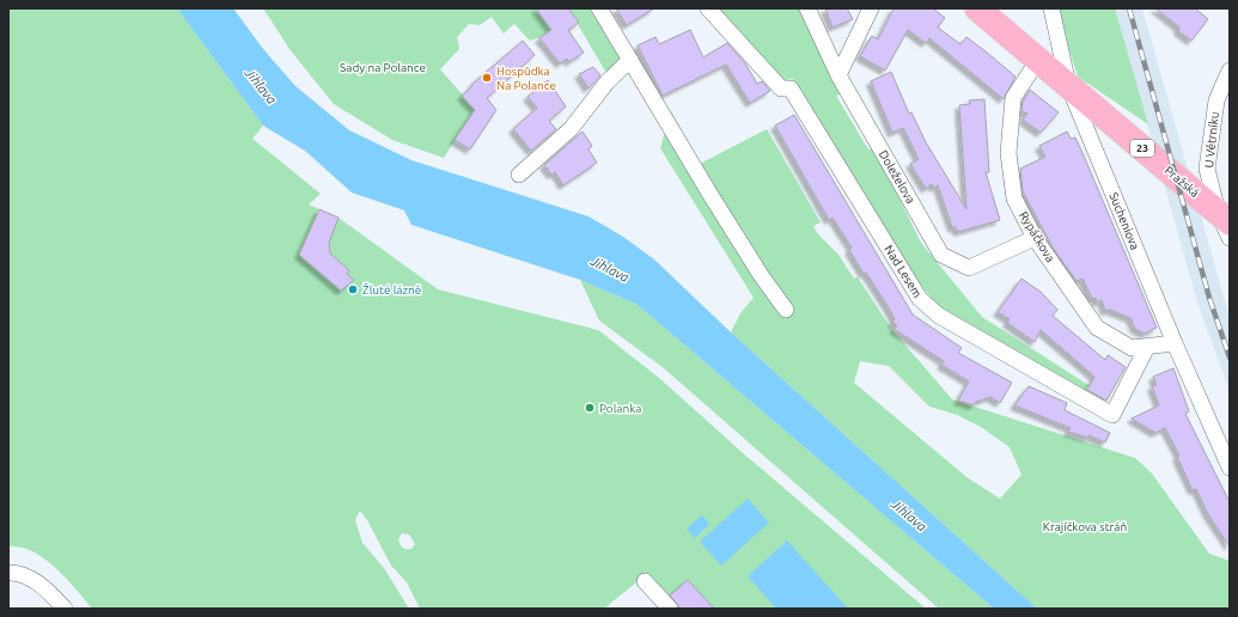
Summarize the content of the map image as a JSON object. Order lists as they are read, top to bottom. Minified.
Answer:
{"streets":{"main road":["23","Pražská","Sucheniova"],"street":["U Větrníku","Doleželova","Rypáčkova","Nad Lesem"]},"crossings":[["U Větrníku","Pražská"],["Doleželova","Rypáčkova"],["Pražská","Sucheniova"],["Sucheniova","Rypáčkova"],["Rypáčkova","Nad Lesem"]],"water":["Jihlava"],"parks":["Sady na Polance","Krajíčkova stráň"],"places":["Hospůdka Na Polance","Žluté lázně","Polanka"]}
